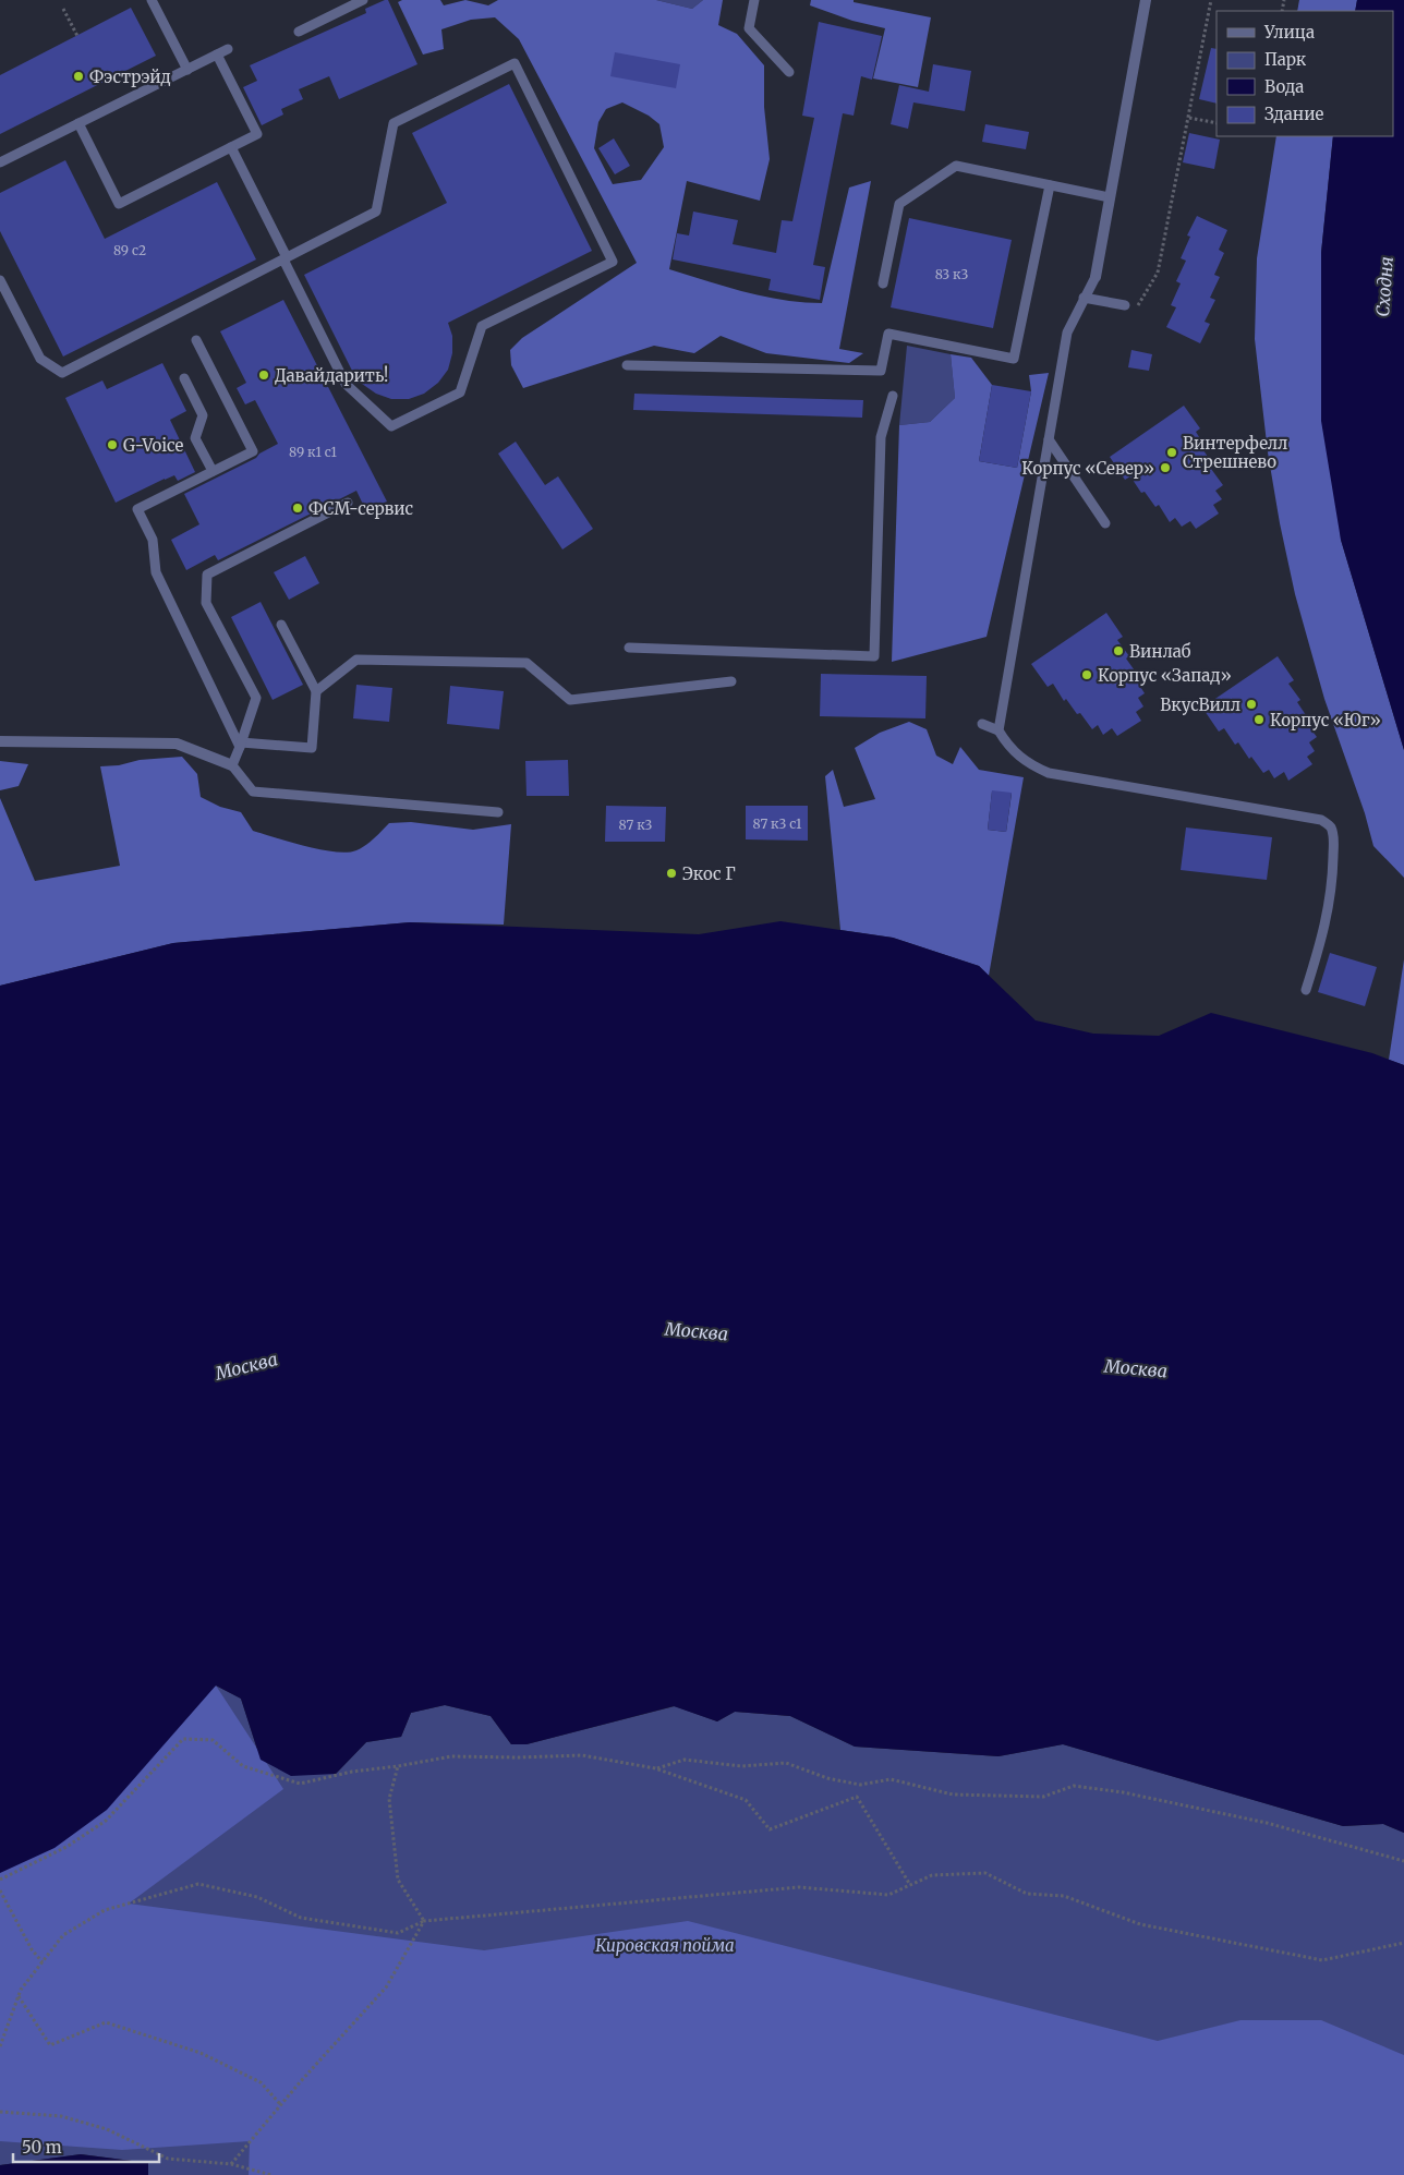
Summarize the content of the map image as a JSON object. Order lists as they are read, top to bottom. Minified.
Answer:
{"water":["Сходня","Москва"],"parks":["Кировская пойма"],"places":["Фэстрэйд","Давайдарить!","G-Voice","Винтерфелл Стрешнево","Корпус «Север»","ФСМ-сервис","Винлаб","Корпус «Запад»","ВкусВилл","Корпус «Юг»","Экос Г"],"house_numbers":["89 с2","83 к3","89 к1 с1","87 к3 с1","87 к3"],"legend":["Улица","Парк","Вода","Здание"],"scale_bar":"50 m"}
